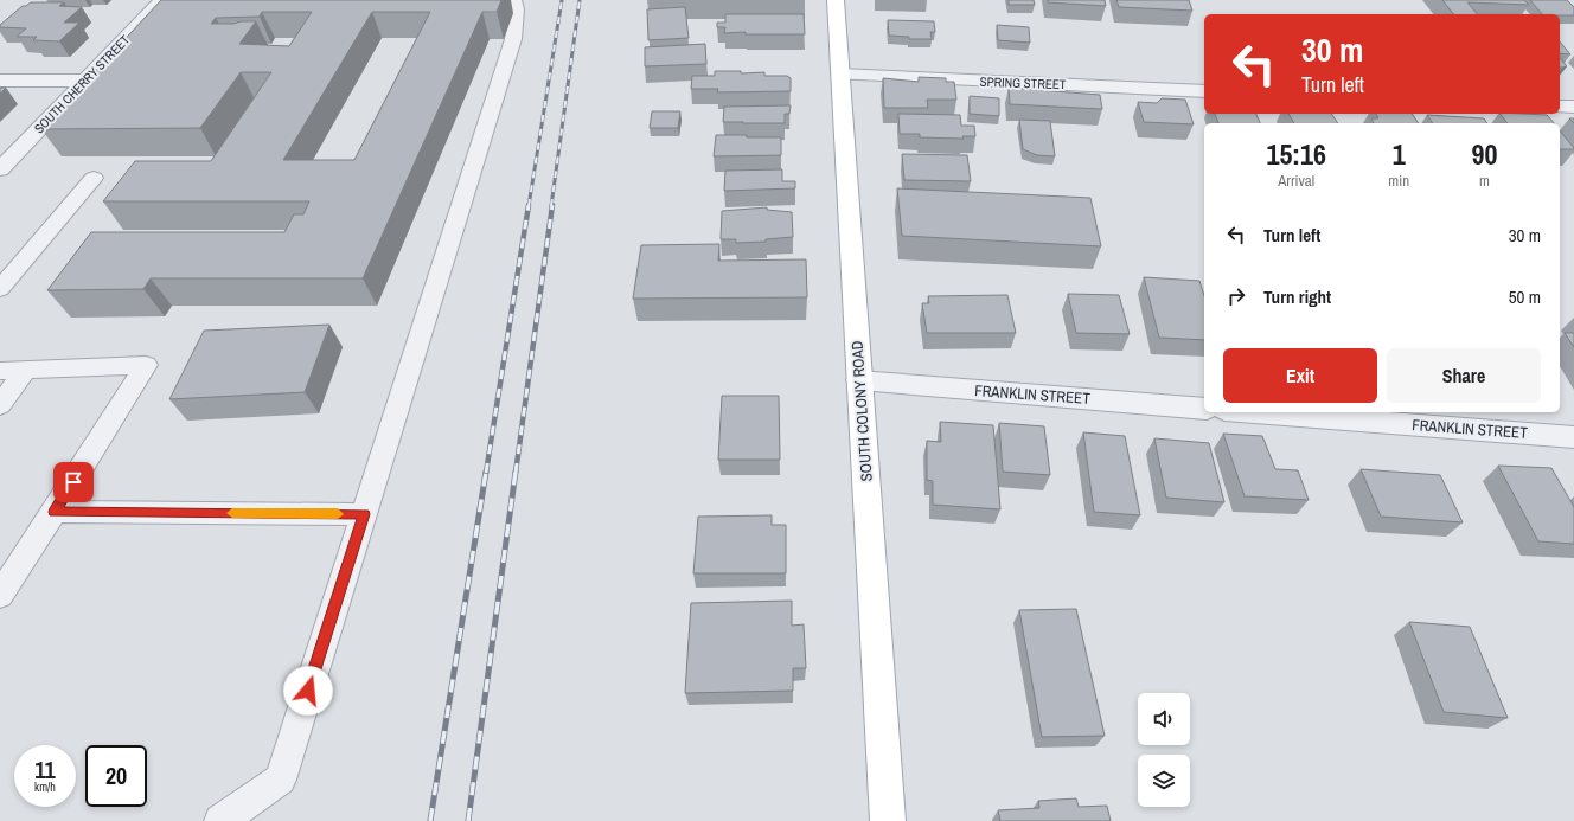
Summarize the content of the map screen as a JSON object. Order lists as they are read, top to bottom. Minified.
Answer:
{"streets":{"main road":["SOUTH COLONY ROAD"],"street":["SPRING STREET","SOUTH CHERRY STREET","FRANKLIN STREET"]},"crossings":[["SPRING STREET","SOUTH COLONY ROAD"],["FRANKLIN STREET","SOUTH COLONY ROAD"]],"page":{"turn":["30 m","Turn left"],"eta":["15:16","Arrival","1","min","90","m"],"list":[{"name":"Turn left","value":"30 m"},{"name":"Turn right","value":"50 m"}],"buttons":["Exit","Share"],"speed":"11 km/h","limit":"20"}}
